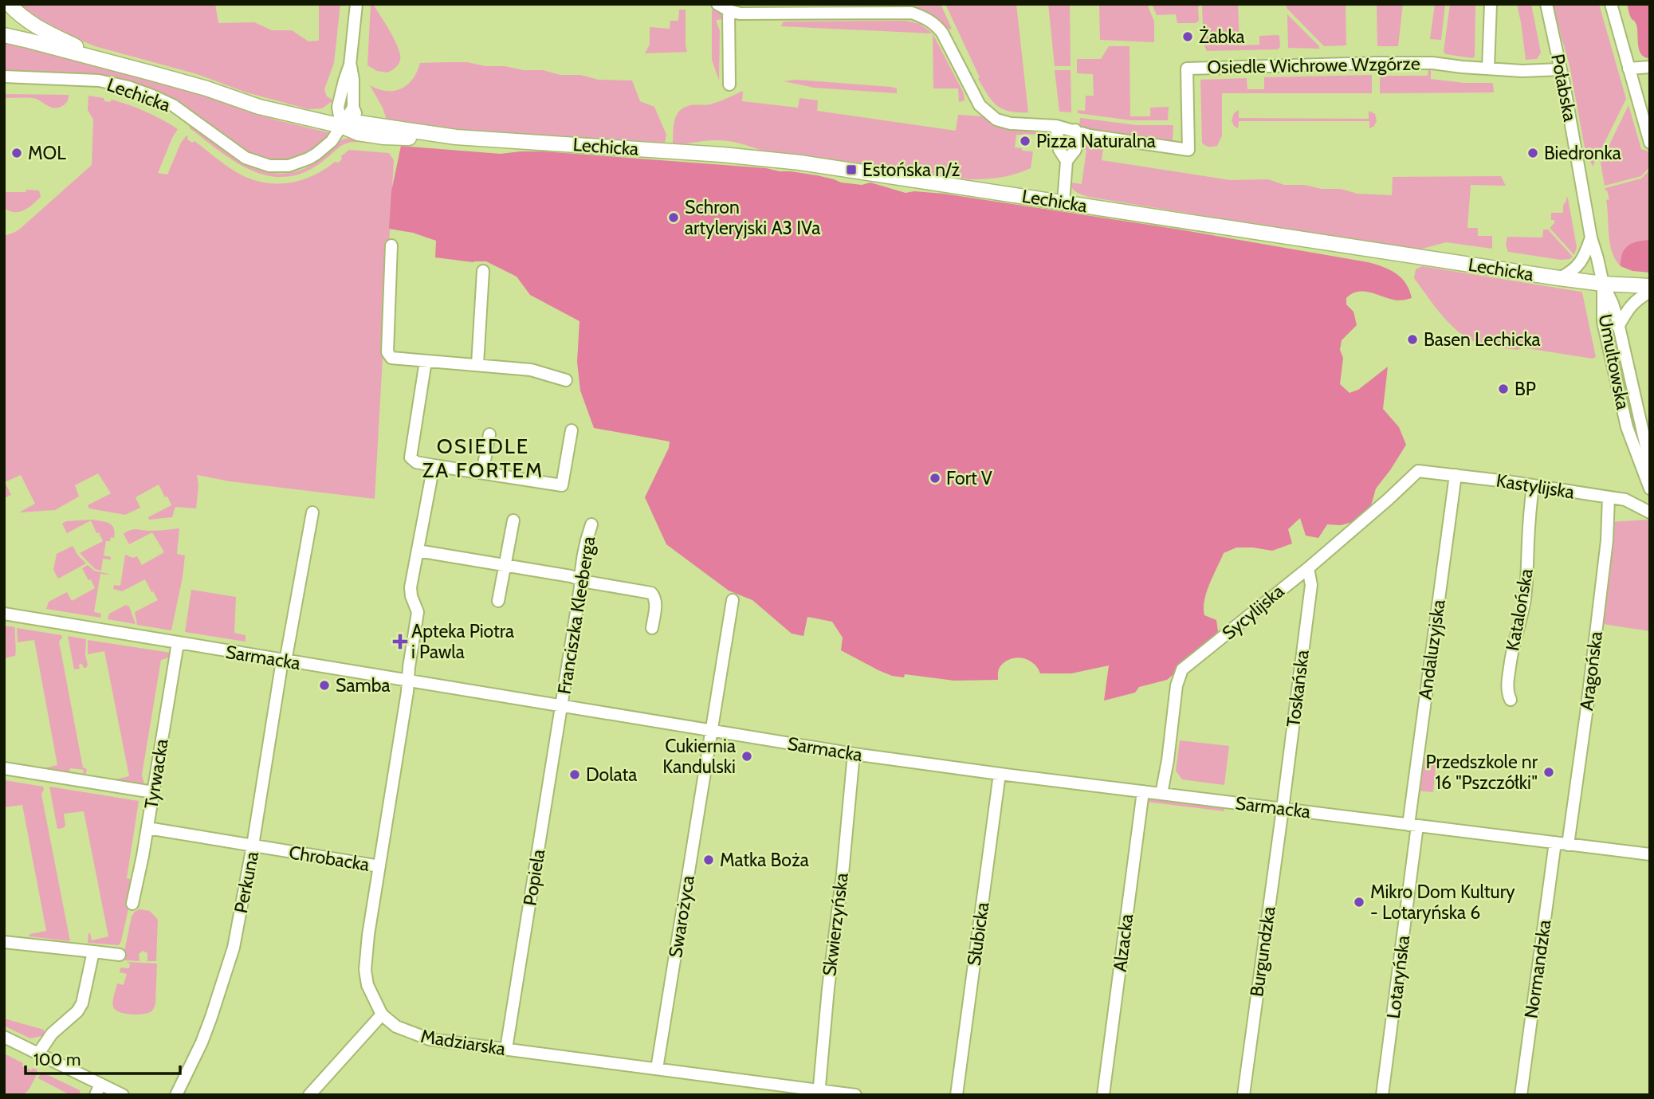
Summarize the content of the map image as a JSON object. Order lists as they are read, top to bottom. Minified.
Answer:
{"streets":{"main road":["Lechicka"],"street":["Osiedle Wichrowe Wzgórze","Połabska","Umultowska","Kastylijska","Katalońska","Sycylijska","Franciszka Kleeberga","Andaluzyjska","Sarmacka","Aragońska","Toskańska","Tyrwacka","Chrobacka","Popiela","Perkuna","Swarożyca","Skwierzyńska","Słubicka","Alzacka","Burgundzka","Normandzka","Lotaryńska","Madziarska"]},"crossings":[["Osiedle Wichrowe Wzgórze","Połabska"],["Połabska","Lechicka"],["Połabska","Umultowska"],["Lechicka","Umultowska"],["Kastylijska","Katalońska"],["Kastylijska","Sycylijska"],["Kastylijska","Andaluzyjska"],["Kastylijska","Aragońska"],["Sycylijska","Sarmacka"],["Sycylijska","Toskańska"],["Franciszka Kleeberga","Sarmacka"],["Franciszka Kleeberga","Popiela"],["Andaluzyjska","Sarmacka"],["Andaluzyjska","Lotaryńska"],["Sarmacka","Aragońska"],["Sarmacka","Toskańska"],["Sarmacka","Tyrwacka"],["Sarmacka","Popiela"],["Sarmacka","Perkuna"],["Sarmacka","Swarożyca"],["Sarmacka","Skwierzyńska"],["Sarmacka","Słubicka"],["Sarmacka","Alzacka"],["Sarmacka","Burgundzka"],["Sarmacka","Normandzka"],["Sarmacka","Lotaryńska"],["Toskańska","Burgundzka"],["Tyrwacka","Chrobacka"],["Chrobacka","Perkuna"],["Popiela","Madziarska"],["Swarożyca","Madziarska"],["Skwierzyńska","Madziarska"]],"districts":["OSIEDLE ZA FORTEM"],"places":{"other":["Żabka","Pizza Naturalna","MOL","Biedronka","Schron artyleryjski A3 IVa","Basen Lechicka","BP","Fort V","Samba","Cukiernia Kandulski","Przedszkole nr 16 \"Pszczółki\"","Dolata","Matka Boża","Mikro Dom Kultury - Lotaryńska 6"],"transit":["Estońska n/ż"],"health":["Apteka Piotra i Pawla"]},"scale_bar":"100 m"}
